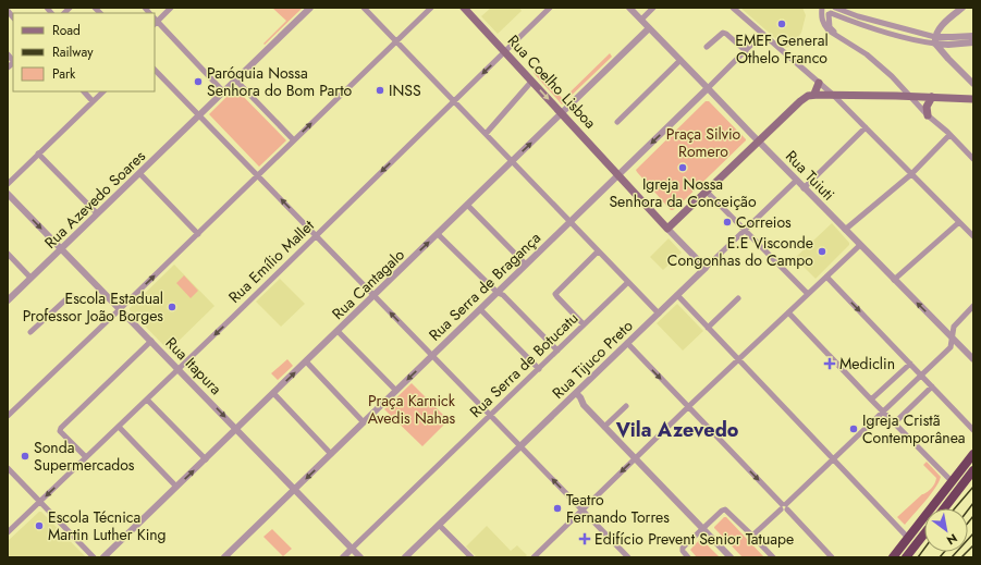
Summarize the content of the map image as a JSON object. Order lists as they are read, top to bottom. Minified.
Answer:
{"streets":{"main road":["Rua Coelho Lisboa"],"street":["Rua Tuiuti","Rua Azevedo Soares","Rua Emílio Mallet","Rua Cantagalo","Rua Serra de Bragança","Rua Tijuco Preto","Rua Serra de Botucatu","Rua Itapura"]},"crossings":[["Rua Coelho Lisboa","Rua Emílio Mallet"],["Rua Coelho Lisboa","Rua Cantagalo"],["Rua Coelho Lisboa","Rua Serra de Bragança"],["Rua Tuiuti","Rua Cantagalo"],["Rua Tuiuti","Rua Serra de Bragança"],["Rua Tuiuti","Rua Tijuco Preto"],["Rua Azevedo Soares","Rua Itapura"],["Rua Emílio Mallet","Rua Itapura"],["Rua Cantagalo","Rua Itapura"],["Rua Serra de Bragança","Rua Itapura"],["Rua Serra de Botucatu","Rua Itapura"]],"one_way":["Rua Emílio Mallet"],"districts":["Vila Azevedo"],"parks":["Praça Silvio Romero","Praça Karnick Avedis Nahas"],"places":{"other":["EMEF General Othelo Franco","Paróquia Nossa Senhora do Bom Parto","INSS","Igreja Nossa Senhora da Conceição","Correios","E.E Visconde Congonhas do Campo","Escola Estadual Professor João Borges","Igreja Cristã Contemporânea","Sonda Supermercados","Teatro Fernando Torres","Escola Técnica Martin Luther King"],"health":["Mediclin","Edifício Prevent Senior Tatuape"]},"legend":["Road","Railway","Park"],"north":"bottom right"}
